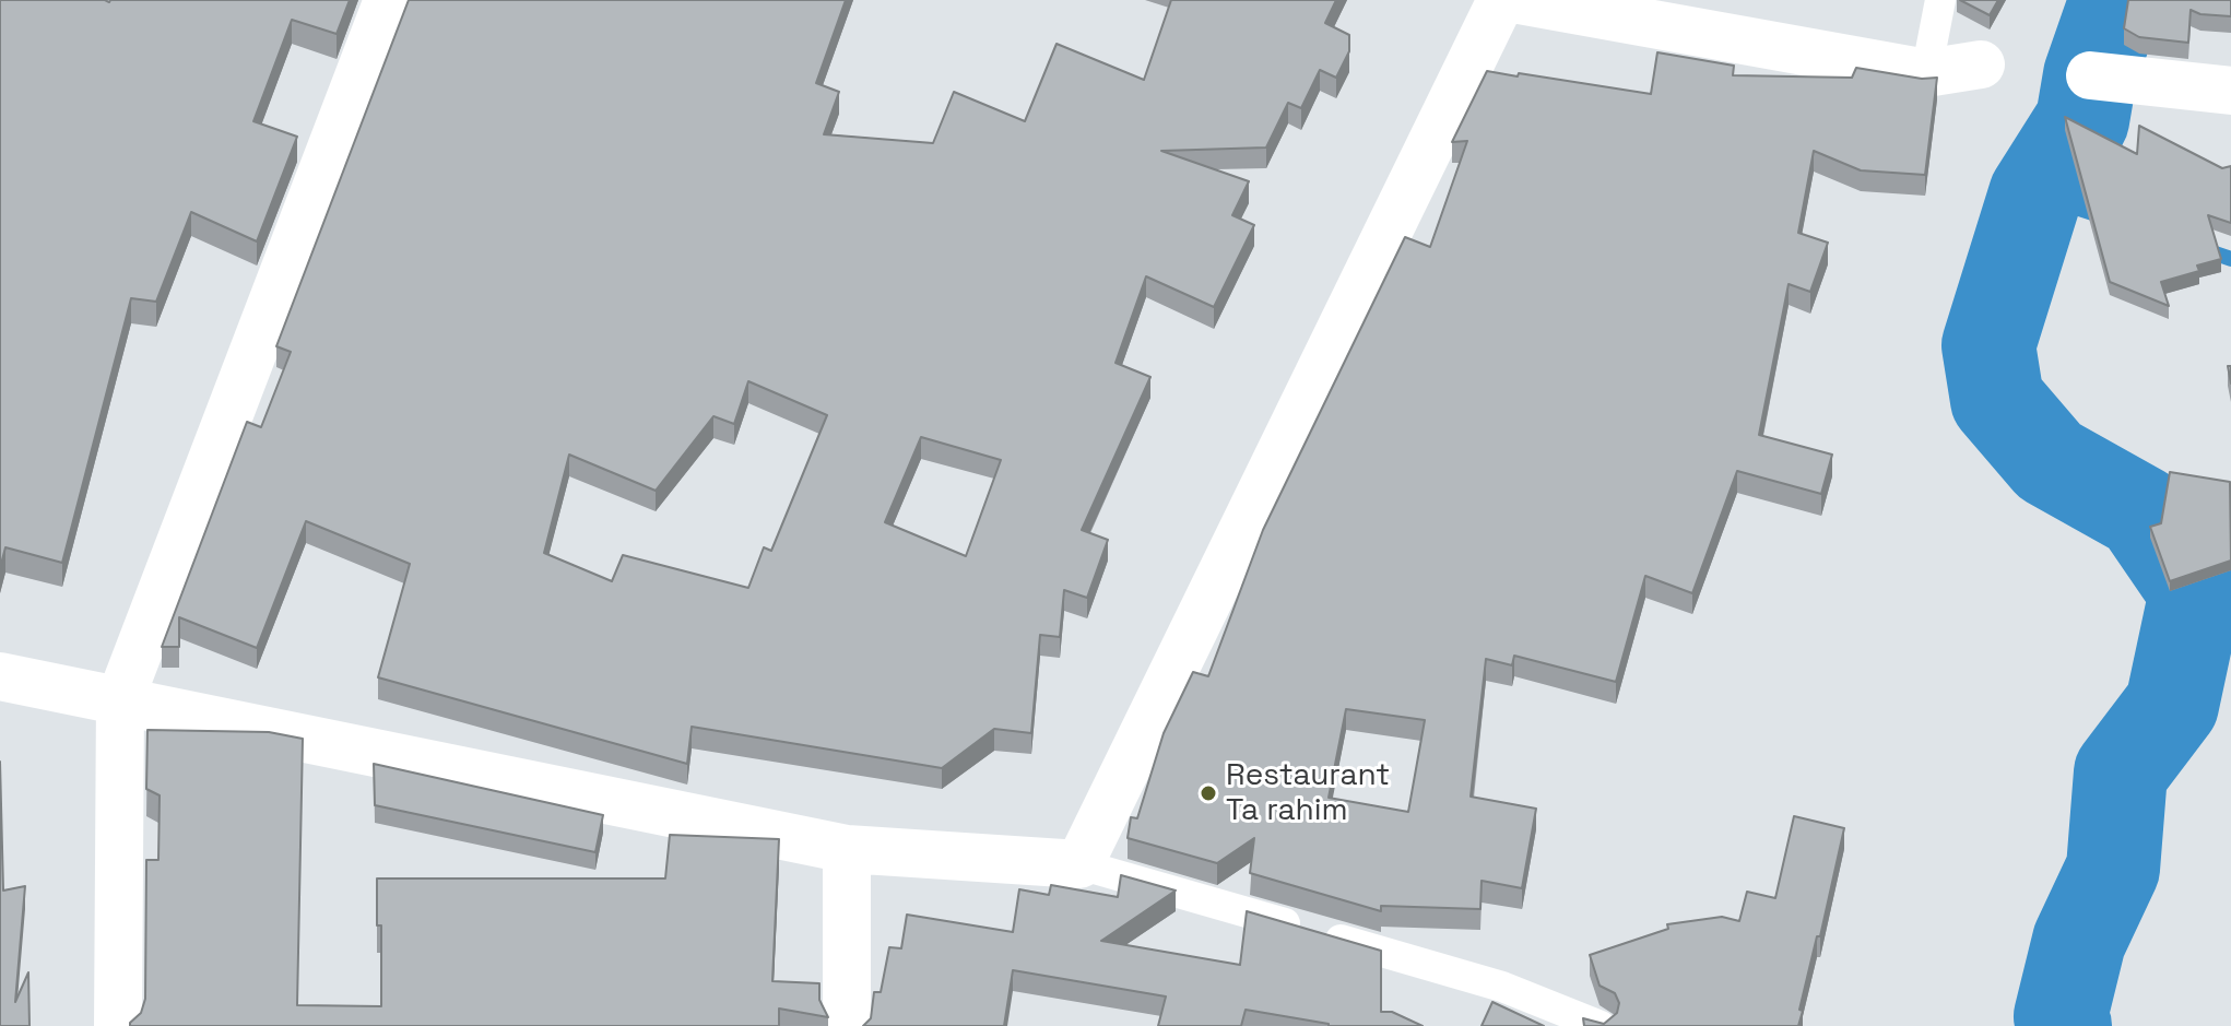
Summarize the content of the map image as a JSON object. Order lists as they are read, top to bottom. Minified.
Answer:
{"places":["Restaurant Ta rahim"]}
